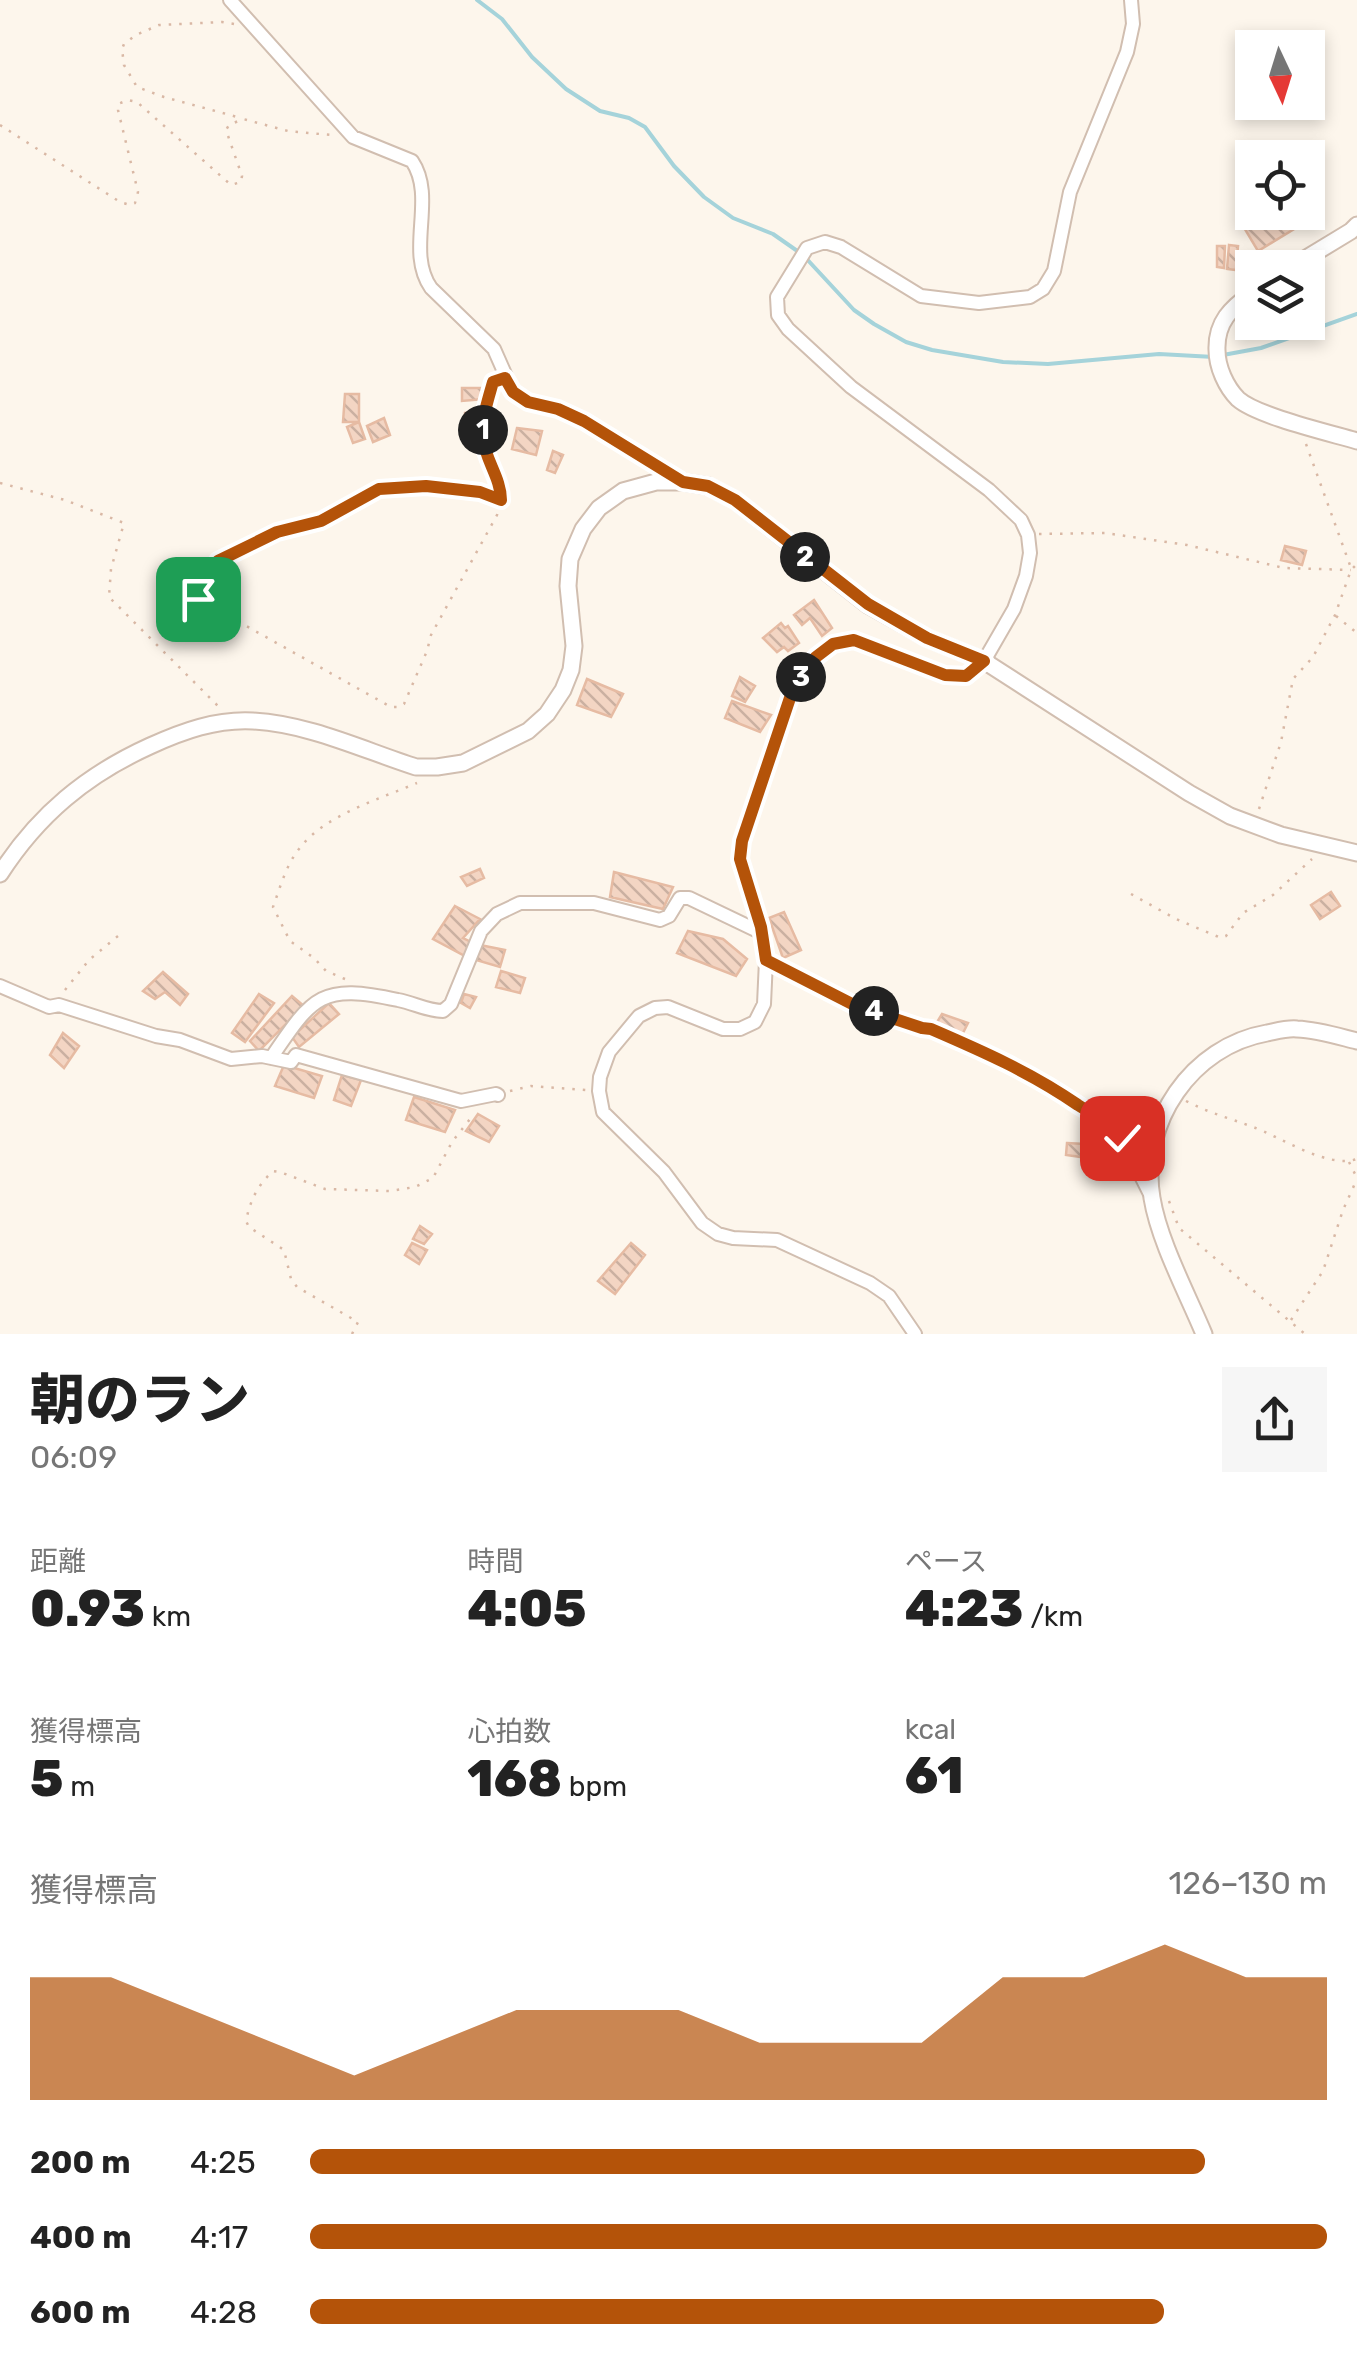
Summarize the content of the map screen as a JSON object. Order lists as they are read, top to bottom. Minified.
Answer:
{"north":"bottom","page":{"pins":["1","2","3","4"],"heading":["朝のラン","06:09"],"stats":[["距離","0.93 km"],["時間","4:05"],["ペース","4:23 /km"],["獲得標高","5 m"],["心拍数","168 bpm"],["kcal","61"]],"chart":["獲得標高","126–130 m"],"list":[{"name":"200 m","note":"4:25"},{"name":"400 m","note":"4:17"},{"name":"600 m","note":"4:28"}]}}
